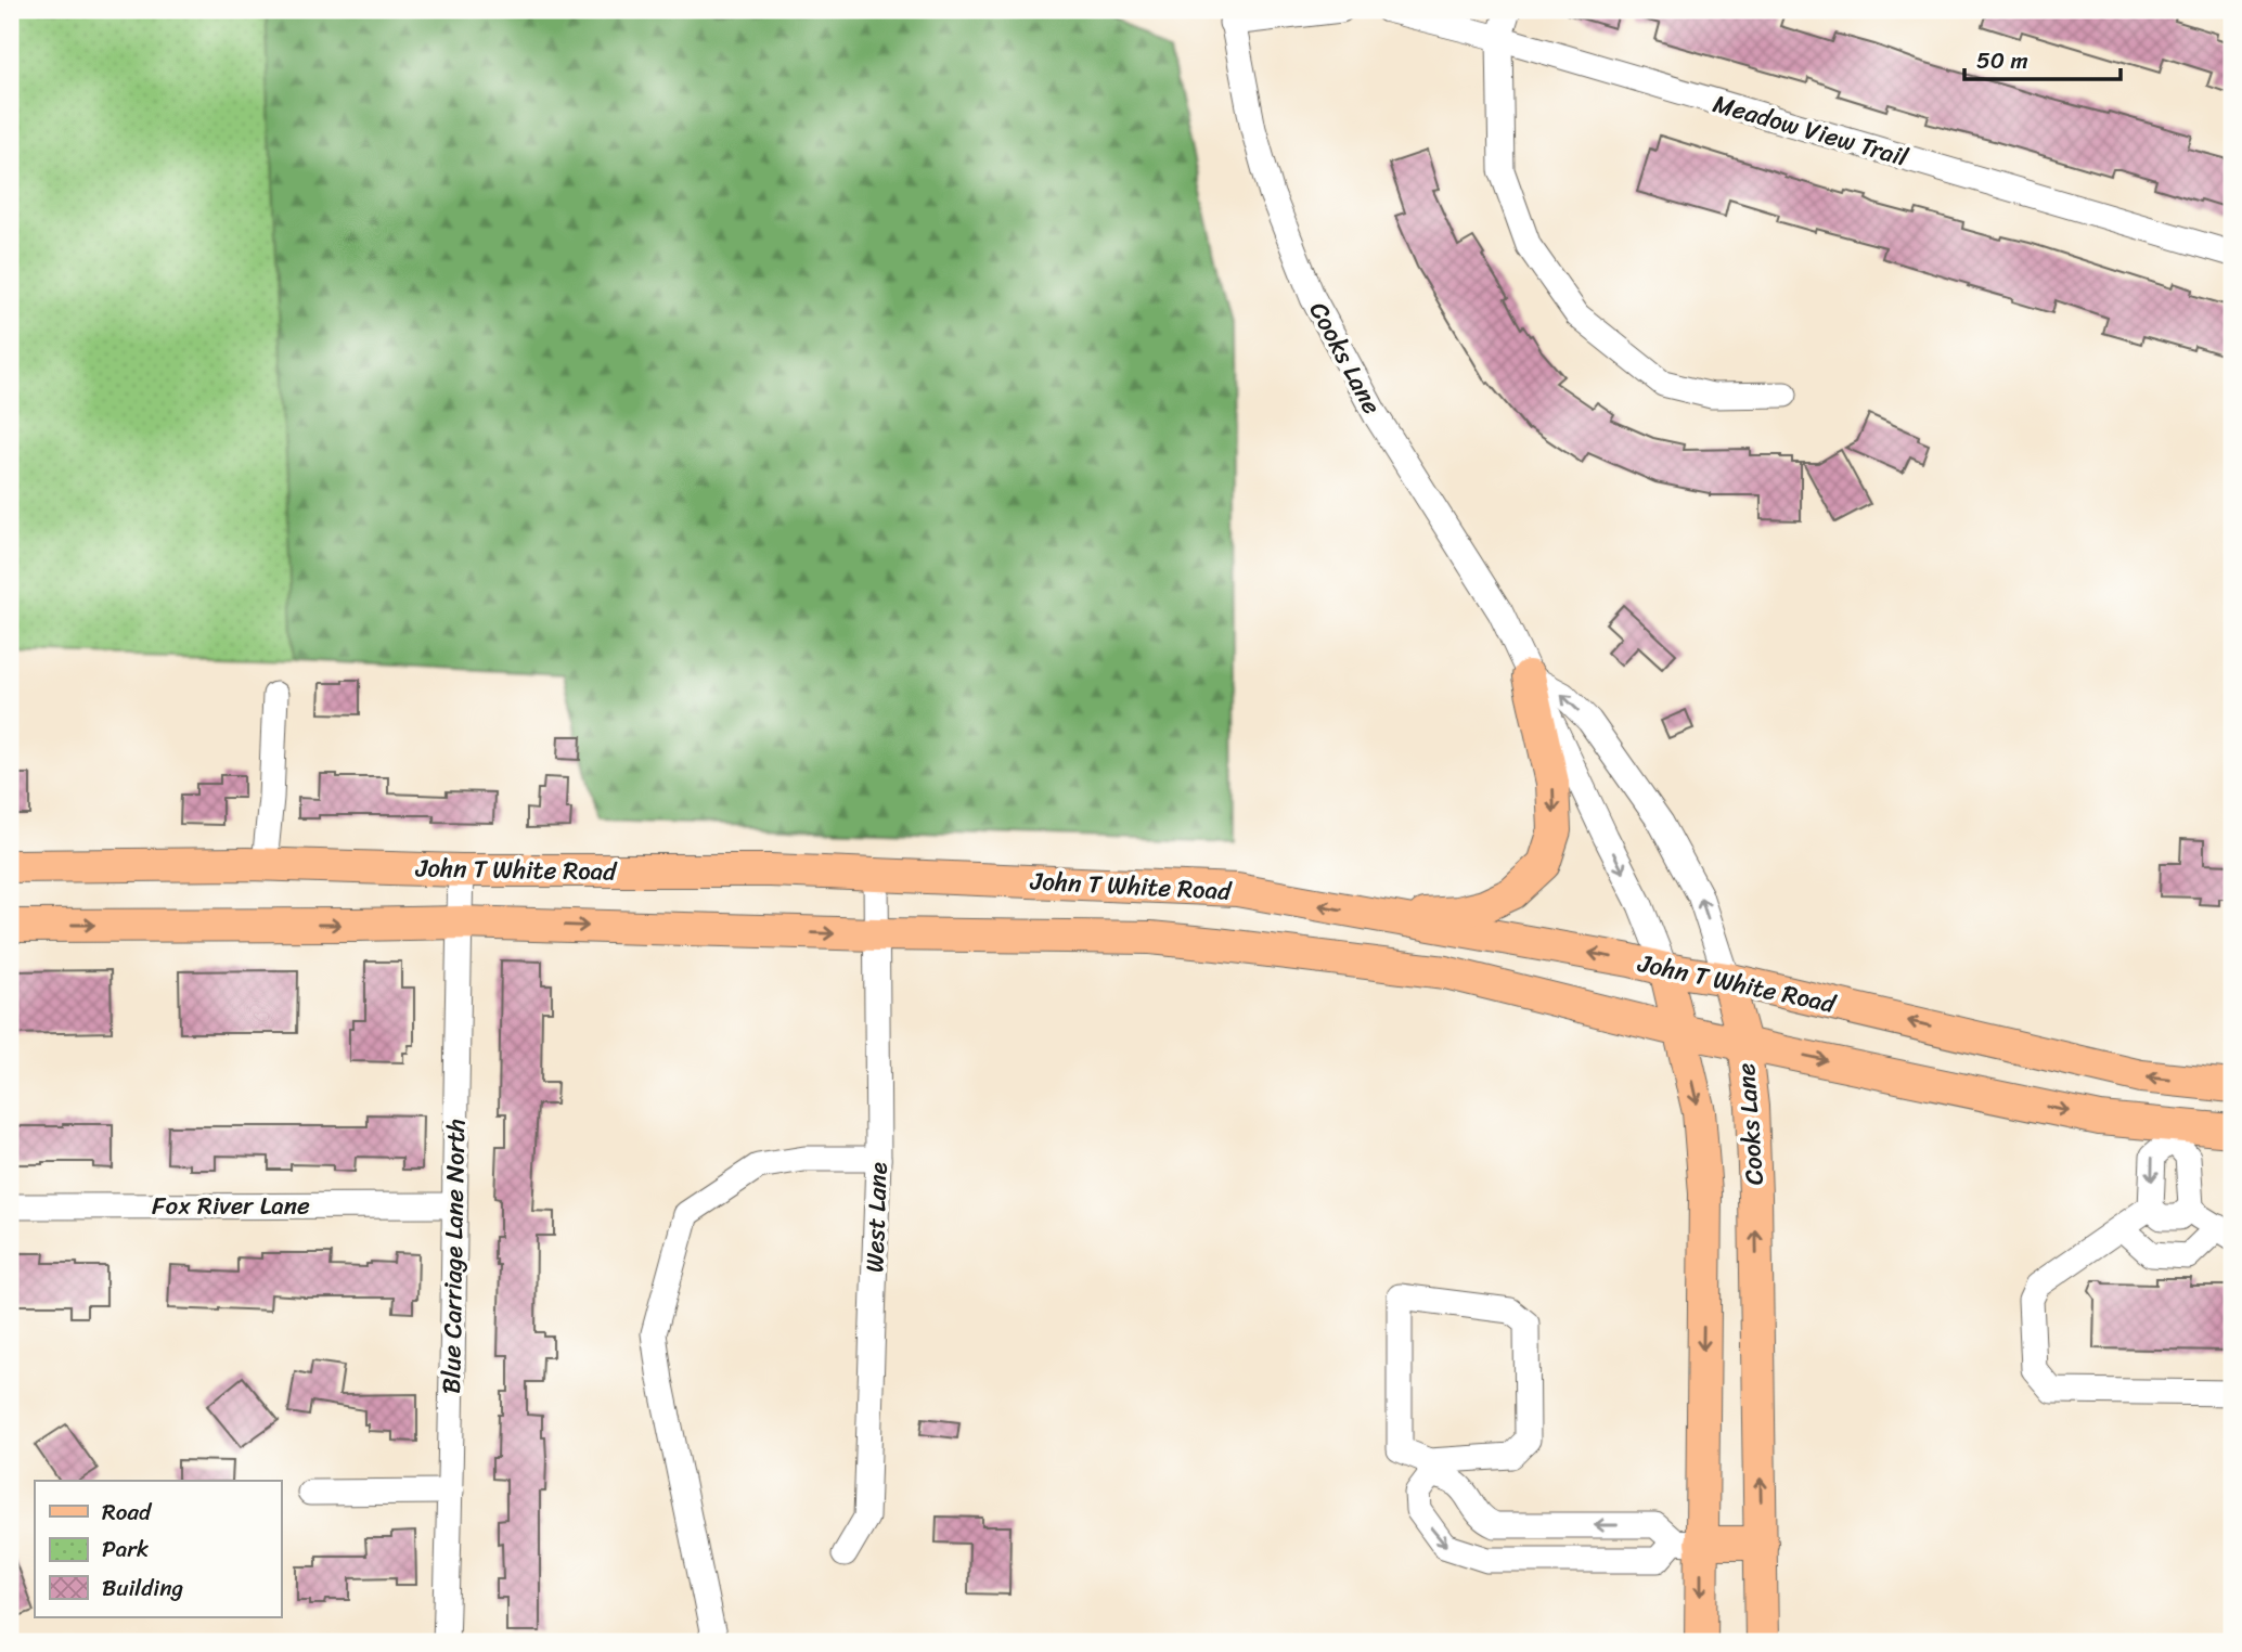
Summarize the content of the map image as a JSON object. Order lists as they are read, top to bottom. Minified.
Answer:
{"streets":{"main road":["Cooks Lane","John T White Road"],"street":["Meadow View Trail","Fox River Lane","West Lane","Blue Carriage Lane North"]},"crossings":[["Cooks Lane","John T White Road"],["John T White Road","West Lane"],["John T White Road","Blue Carriage Lane North"],["Fox River Lane","Blue Carriage Lane North"]],"legend":["Road","Park","Building"],"scale_bar":"50 m"}
